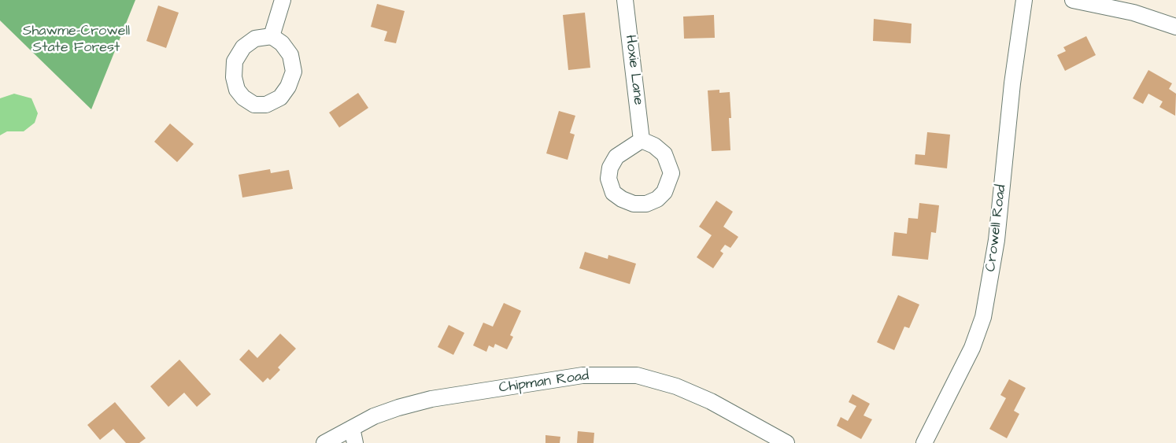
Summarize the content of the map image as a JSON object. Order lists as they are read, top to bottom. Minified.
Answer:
{"streets":{"street":["Hoxie Lane","Crowell Road","Chipman Road"]},"parks":["Shawme-Crowell State Forest"]}
